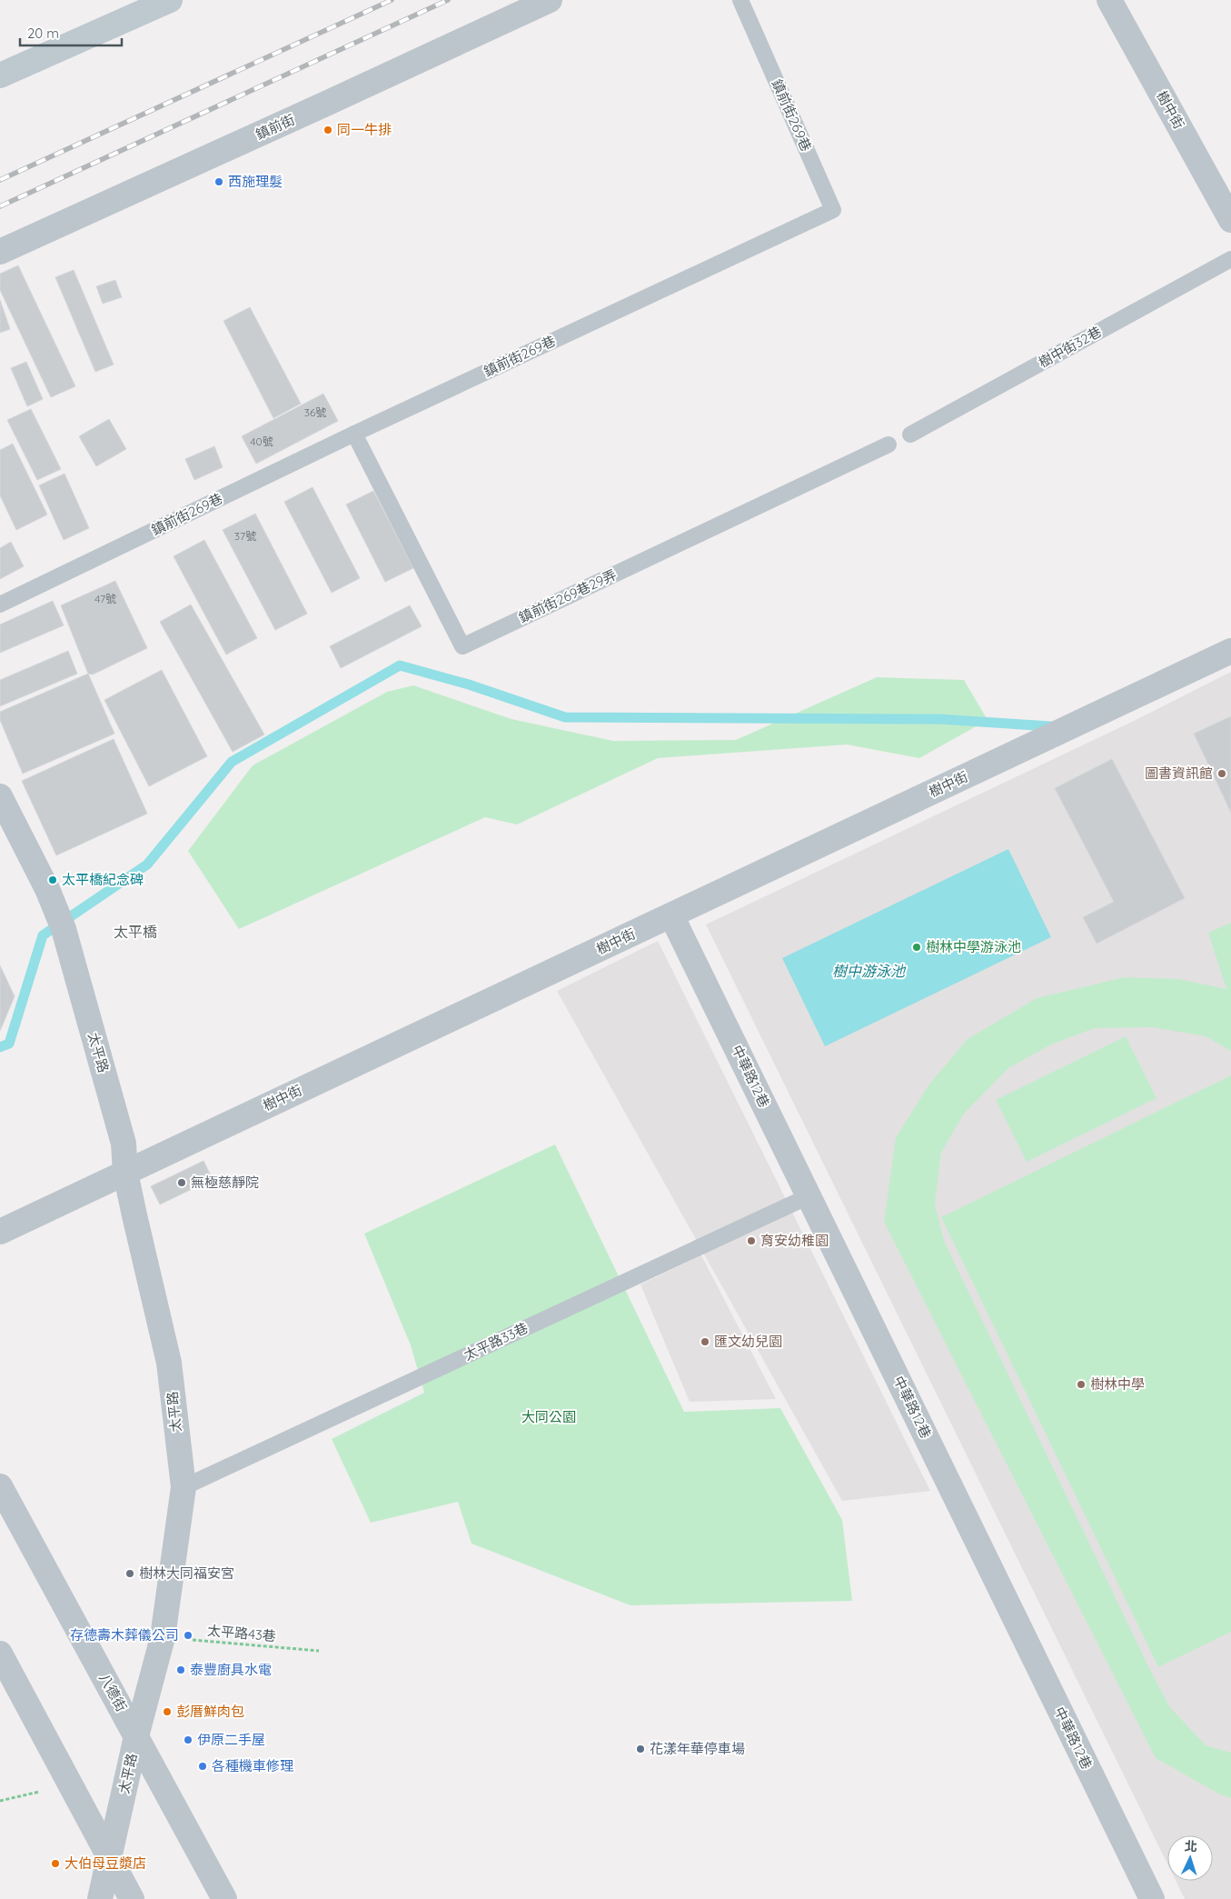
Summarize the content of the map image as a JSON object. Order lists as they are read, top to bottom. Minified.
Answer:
{"streets":{"street":["樹中街","鎮前街","太平路","中華路12巷","八德街"],"lane":["鎮前街269巷","樹中街32巷","鎮前街269巷29弄","太平路33巷"],"path":["太平路43巷"]},"crossings":[["樹中街","太平路"],["樹中街","中華路12巷"],["鎮前街269巷","鎮前街269巷29弄"],["太平路","太平路33巷"],["太平路","太平路43巷"],["太平路","八德街"],["中華路12巷","太平路33巷"]],"districts":["太平橋"],"water":["樹中游泳池"],"parks":["大同公園"],"places":["同一牛排","西施理髮","圖書資訊館","太平橋紀念碑","樹林中學游泳池","無極慈靜院","育安幼稚園","匯文幼兒園","樹林中學","樹林大同福安宮","存德壽木葬儀公司","泰豐廚具水電","彭厝鮮肉包","伊原二手屋","花漾年華停車場","各種機車修理","大伯母豆漿店"],"house_numbers":["36號","40號","37號","47號"],"scale_bar":"20 m","north":"top"}
